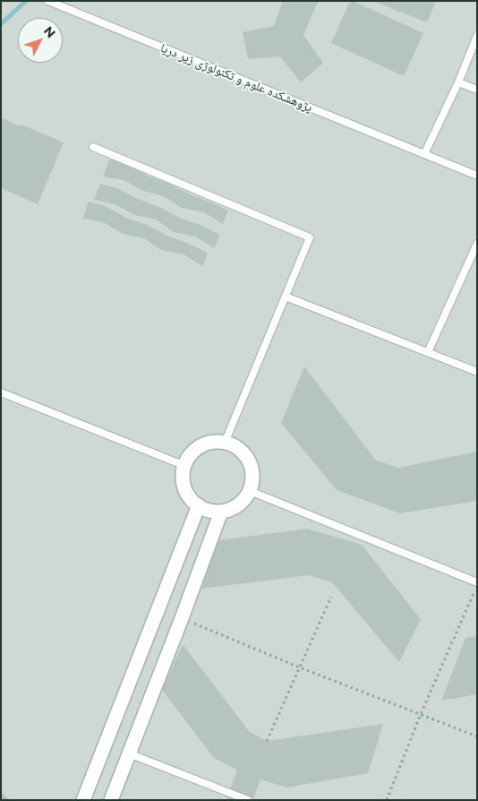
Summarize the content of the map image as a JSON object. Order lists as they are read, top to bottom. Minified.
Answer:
{"streets":{"lane":["پژوهشکده علوم و تکنولوژی زیر دریا"]},"north":"top right"}
